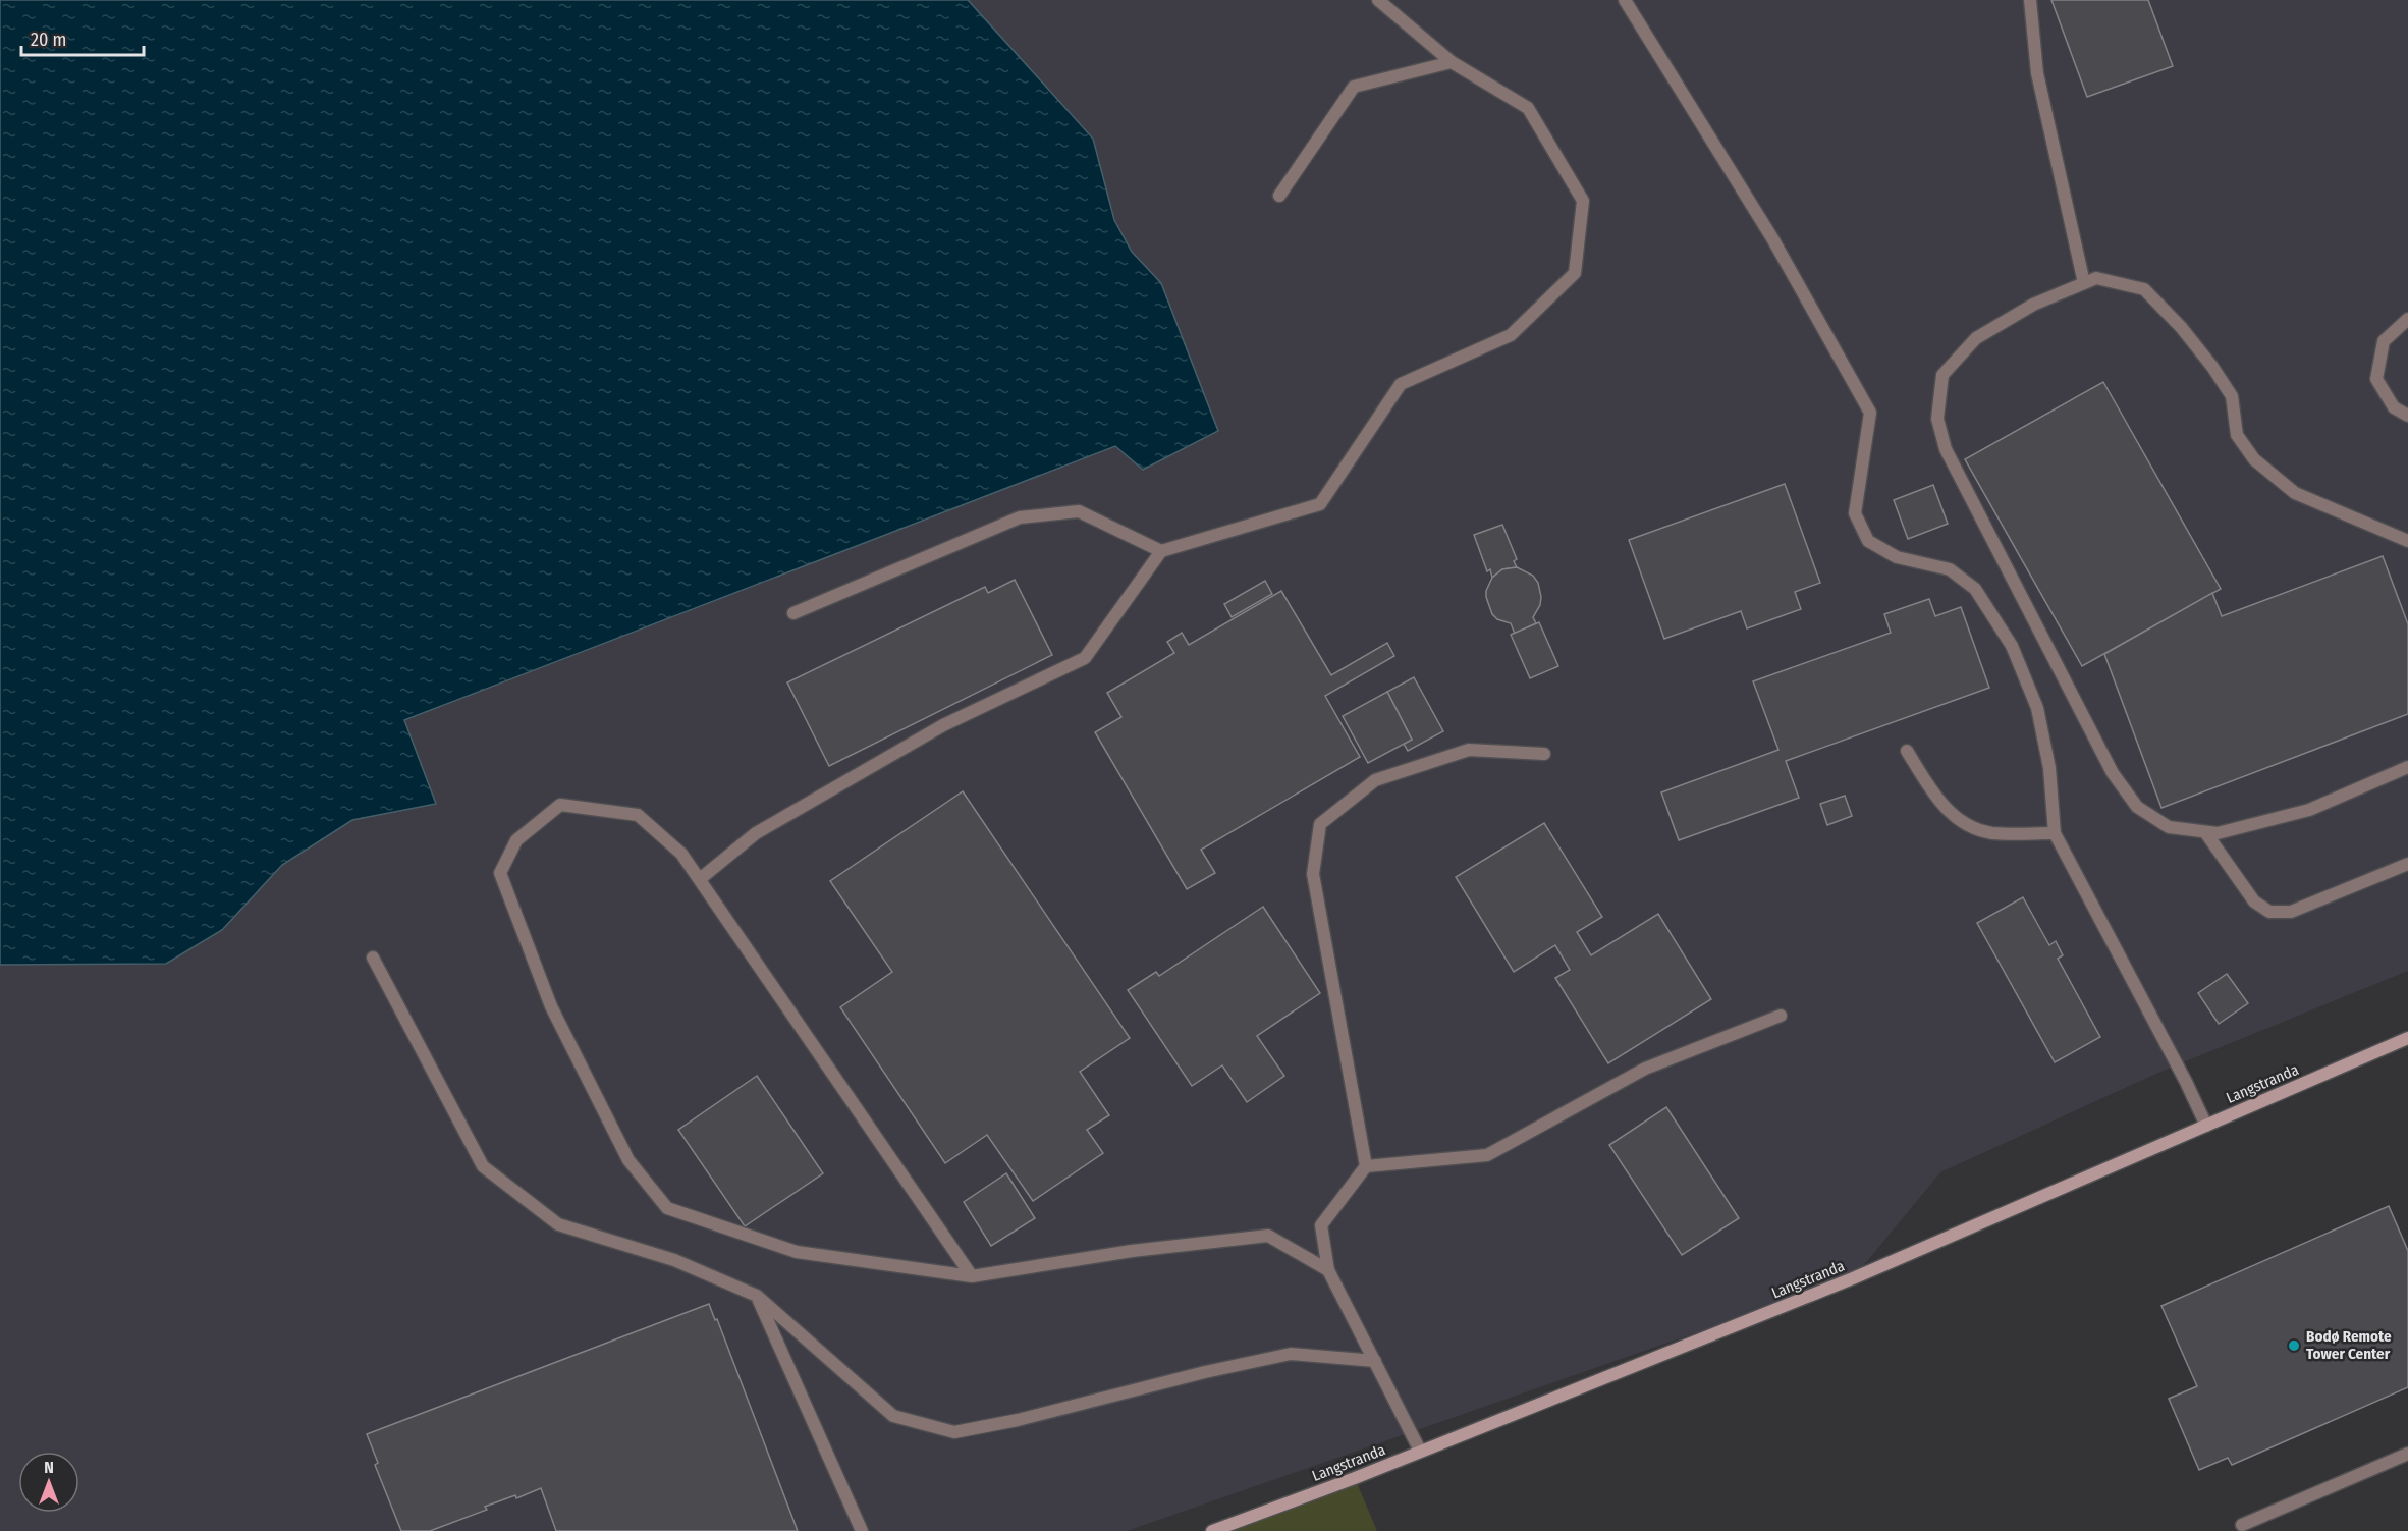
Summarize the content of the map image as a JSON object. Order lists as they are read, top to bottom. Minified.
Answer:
{"streets":{"street":["Langstranda"]},"places":["Bodø Remote Tower Center"],"scale_bar":"20 m","north":"top"}
